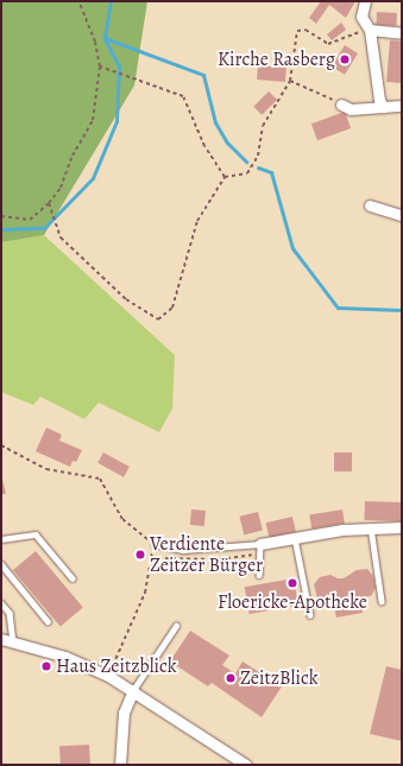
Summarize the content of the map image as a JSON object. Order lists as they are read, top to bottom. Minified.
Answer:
{"places":["Kirche Rasberg","Verdiente Zeitzer Bürger","Floericke-Apotheke","Haus Zeitzblick","ZeitzBlick"]}
